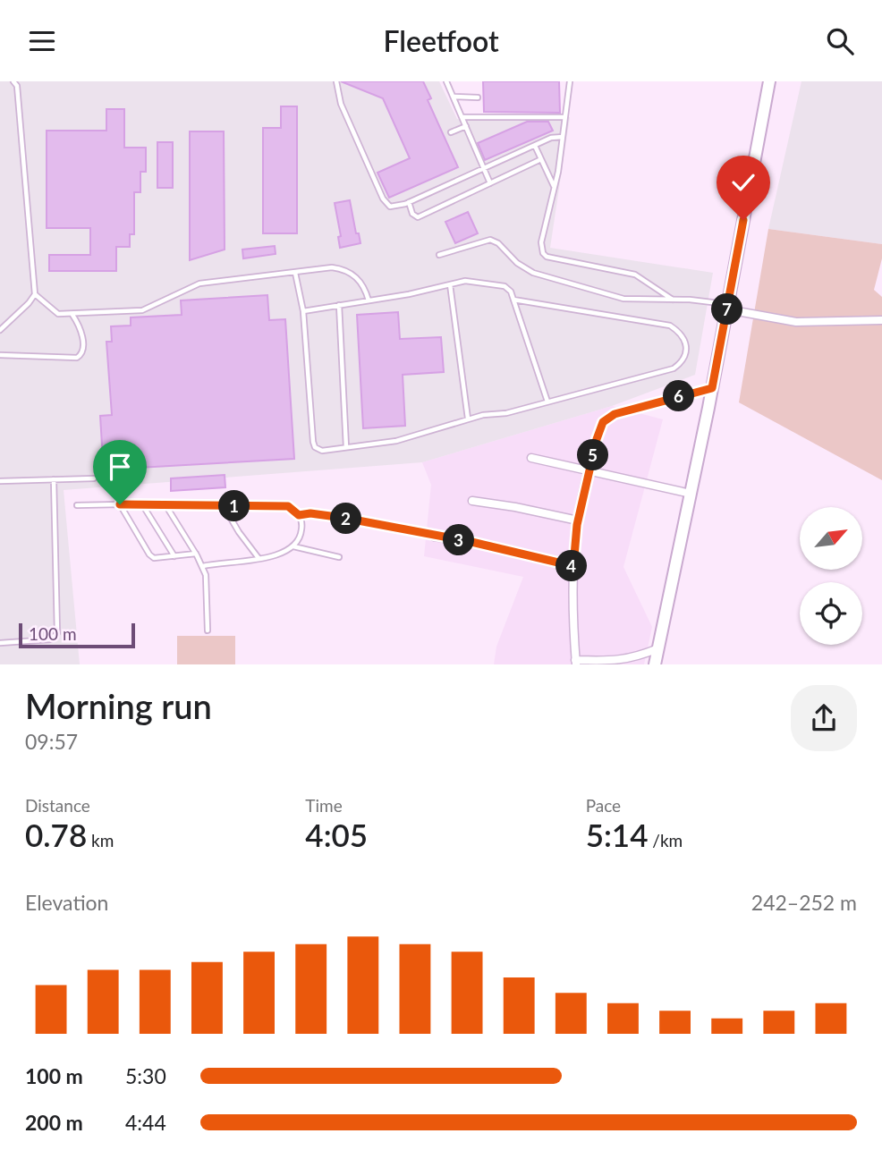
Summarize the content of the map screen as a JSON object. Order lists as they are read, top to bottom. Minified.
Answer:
{"scale_bar":"100 m","north":"top right","page":{"header":"Fleetfoot","pins":["7","6","5","1","2","3","4"],"scale":"100 m","heading":["Morning run","09:57"],"stats":[["Distance","0.78 km"],["Time","4:05"],["Pace","5:14 /km"]],"chart":["Elevation","242–252 m"],"list":[{"name":"100 m","note":"5:30"},{"name":"200 m","note":"4:44"}]}}
